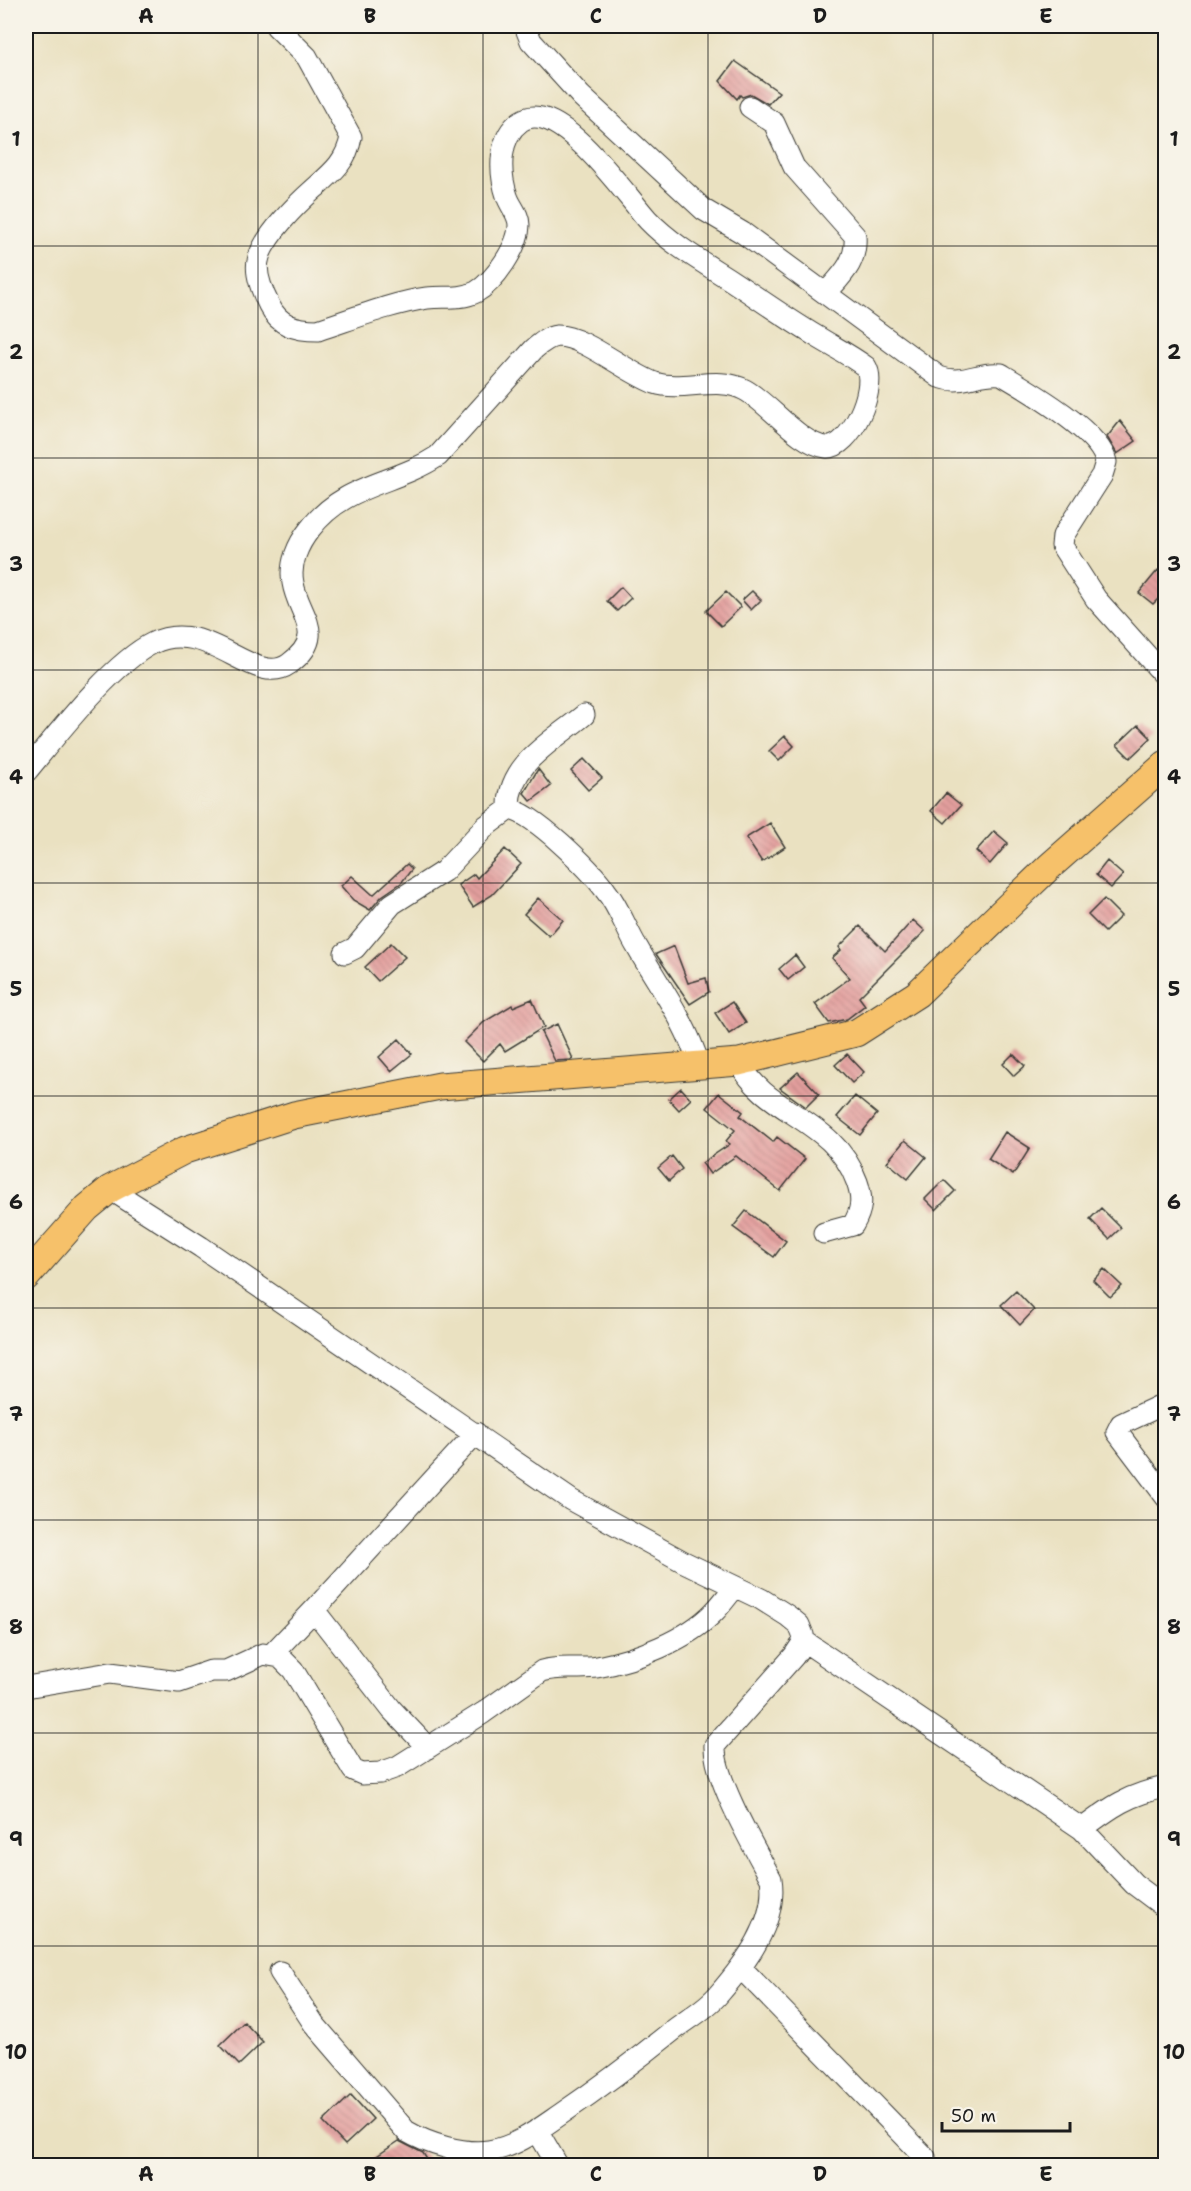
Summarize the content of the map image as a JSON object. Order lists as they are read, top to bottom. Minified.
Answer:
{"scale_bar":"50 m","grid":{"columns":["A","B","C","D","E"],"rows":["1","2","3","4","5","6","7","8","9","10"]}}
